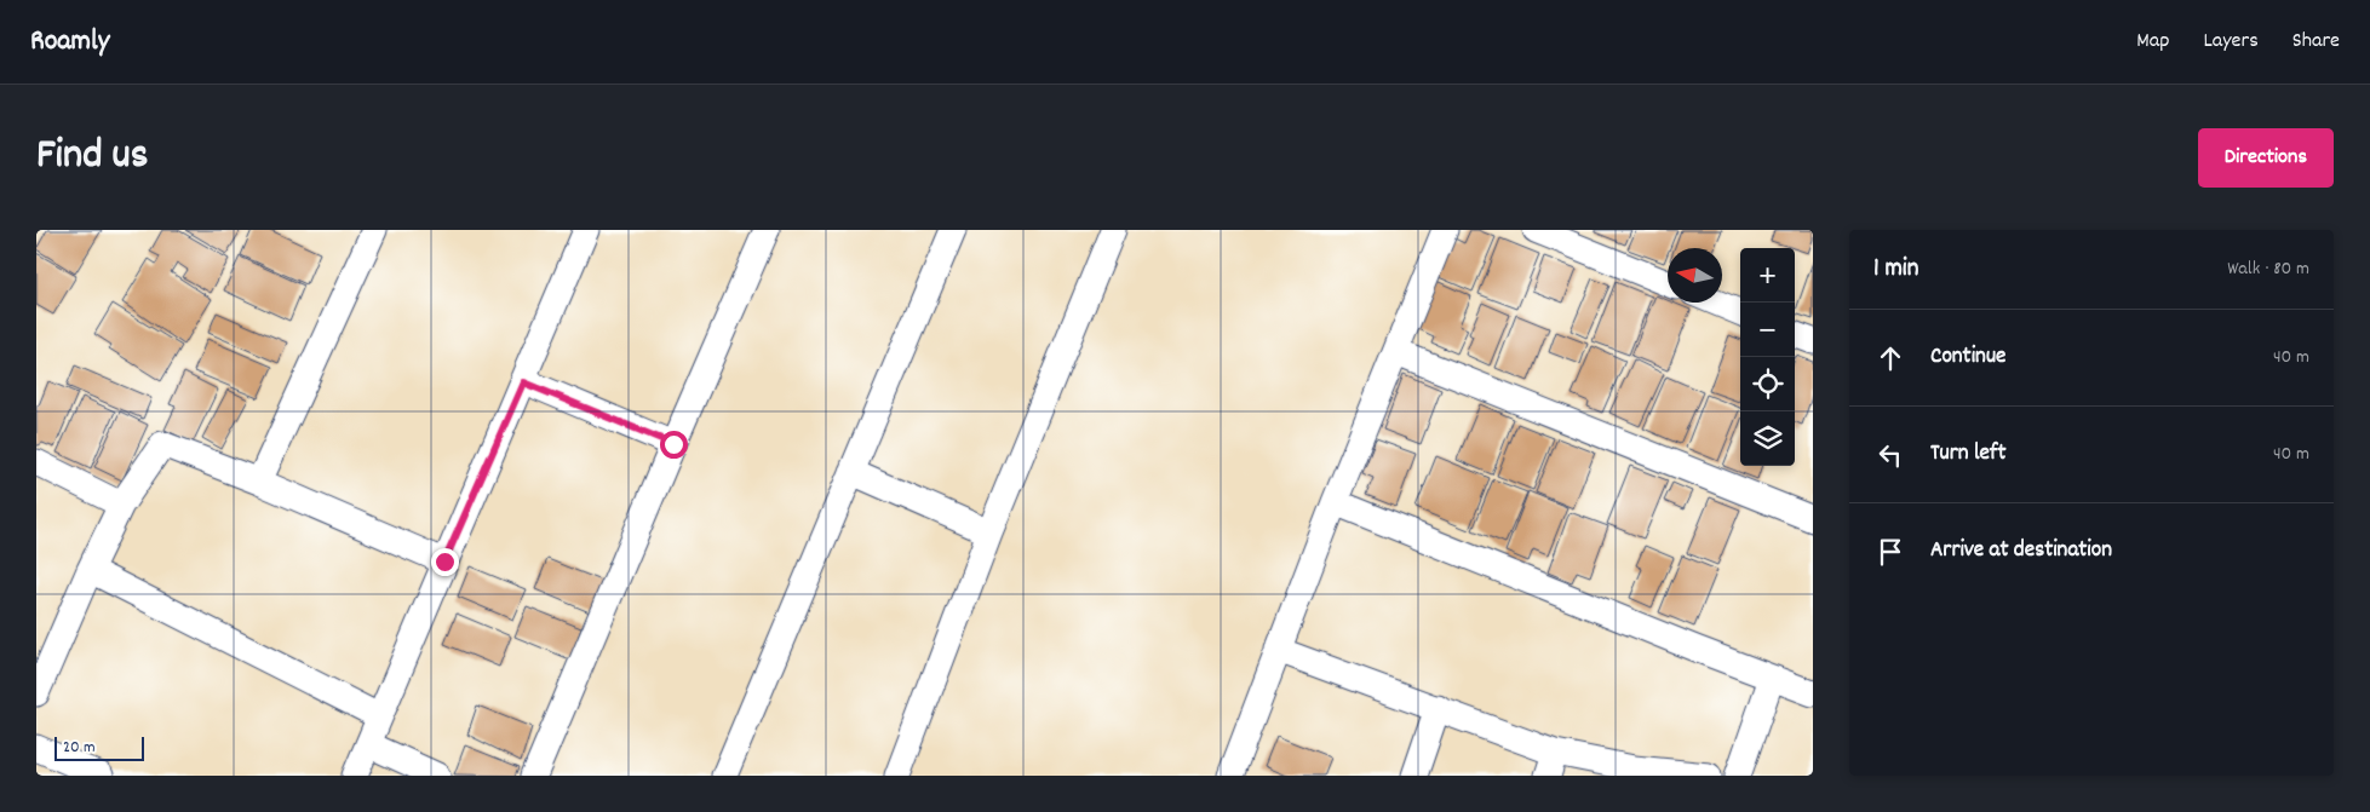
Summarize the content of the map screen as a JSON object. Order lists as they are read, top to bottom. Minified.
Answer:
{"scale_bar":"20 m","north":"left","page":{"header":"Roamly","nav":["Map","Layers","Share"],"title":"Find us","buttons":"Directions","heading":["1 min","Walk · 80 m"],"map_buttons":["+","−"],"list":[["Continue","40 m"],["Turn left","40 m"],"Arrive at destination"],"scale":"20 m"}}
